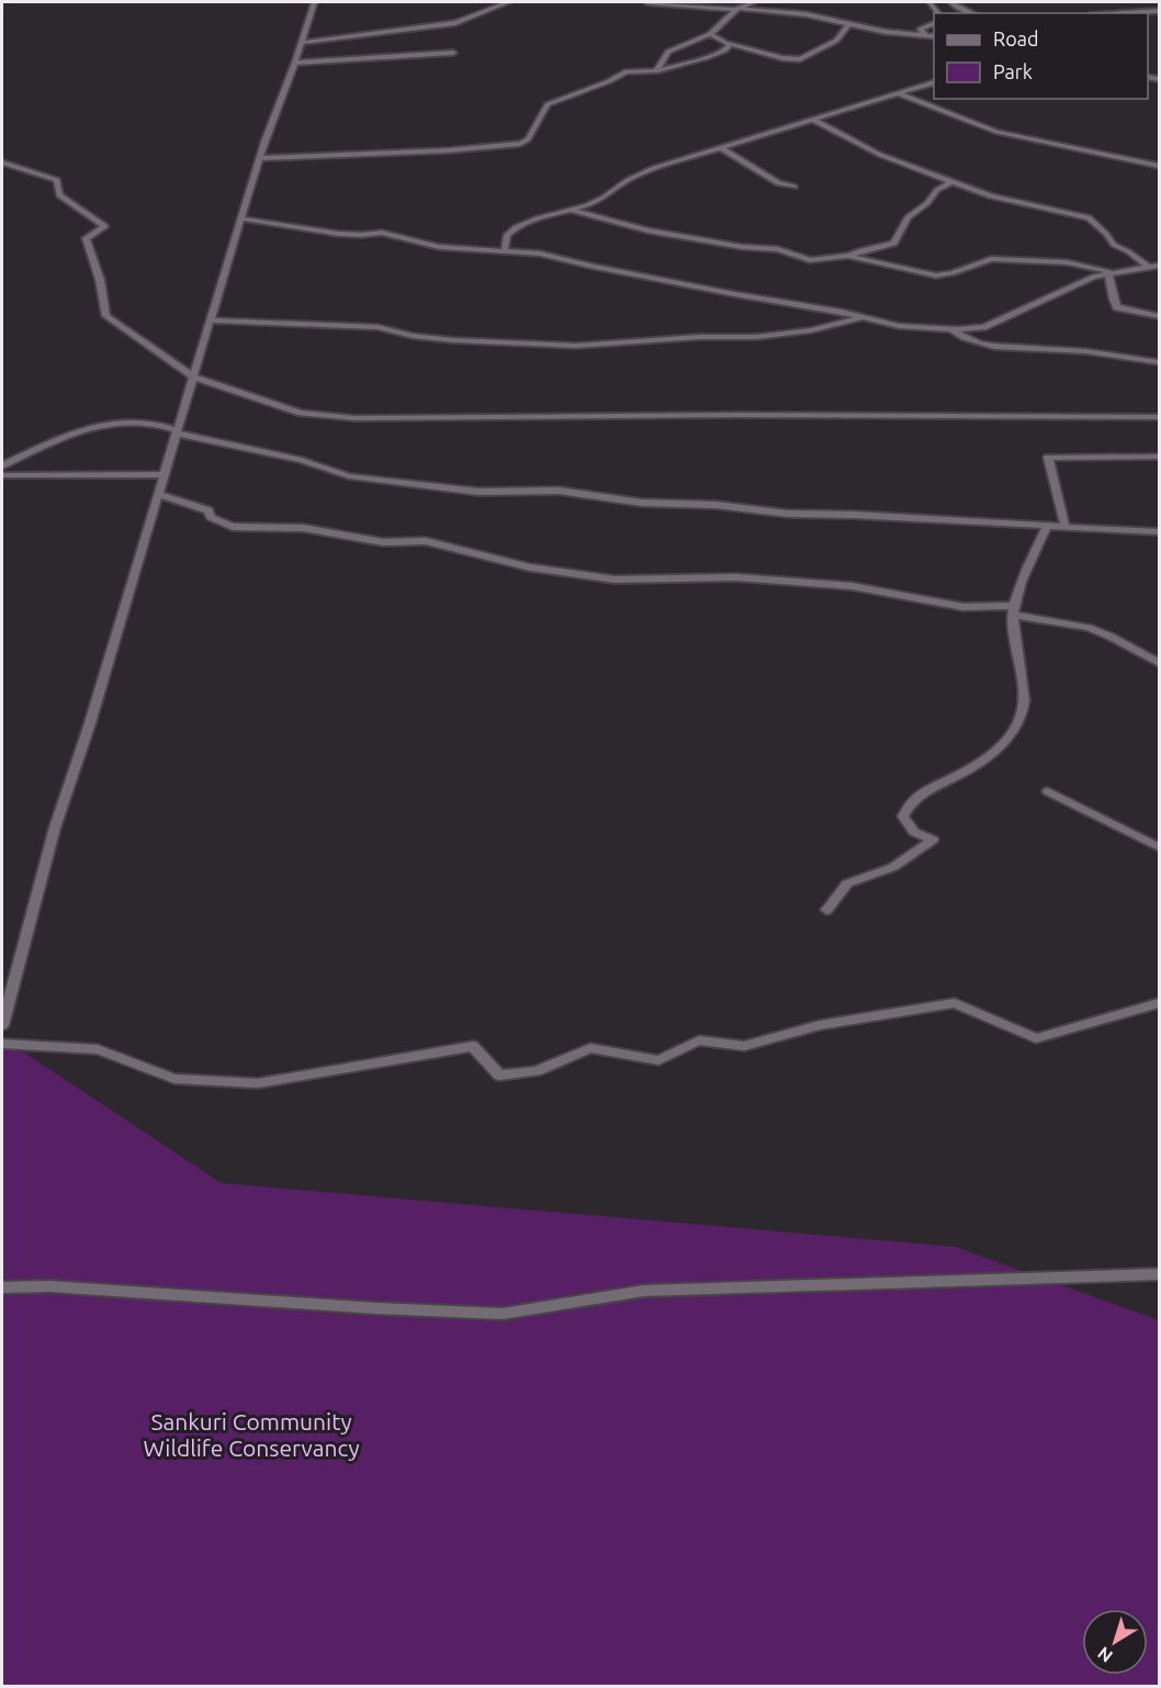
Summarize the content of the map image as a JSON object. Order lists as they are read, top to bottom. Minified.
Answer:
{"parks":["Sankuri Community Wildlife Conservancy"],"legend":["Road","Park"],"north":"bottom left"}
